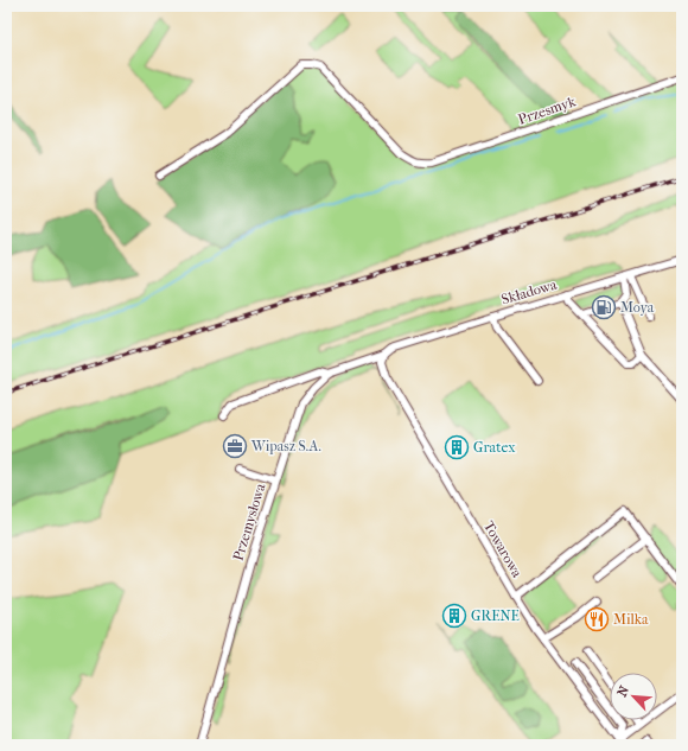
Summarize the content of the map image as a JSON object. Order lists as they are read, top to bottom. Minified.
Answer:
{"streets":{"street":["Przesmyk","Składowa","Przemysłowa","Towarowa"]},"crossings":[["Składowa","Przemysłowa"],["Składowa","Towarowa"],["Przemysłowa","Towarowa"]],"places":{"fuel station":["Moya"],"office":["Wipasz S.A."],"building":["Gratex","GRENE"],"restaurant":["Milka"]},"north":"top left"}
